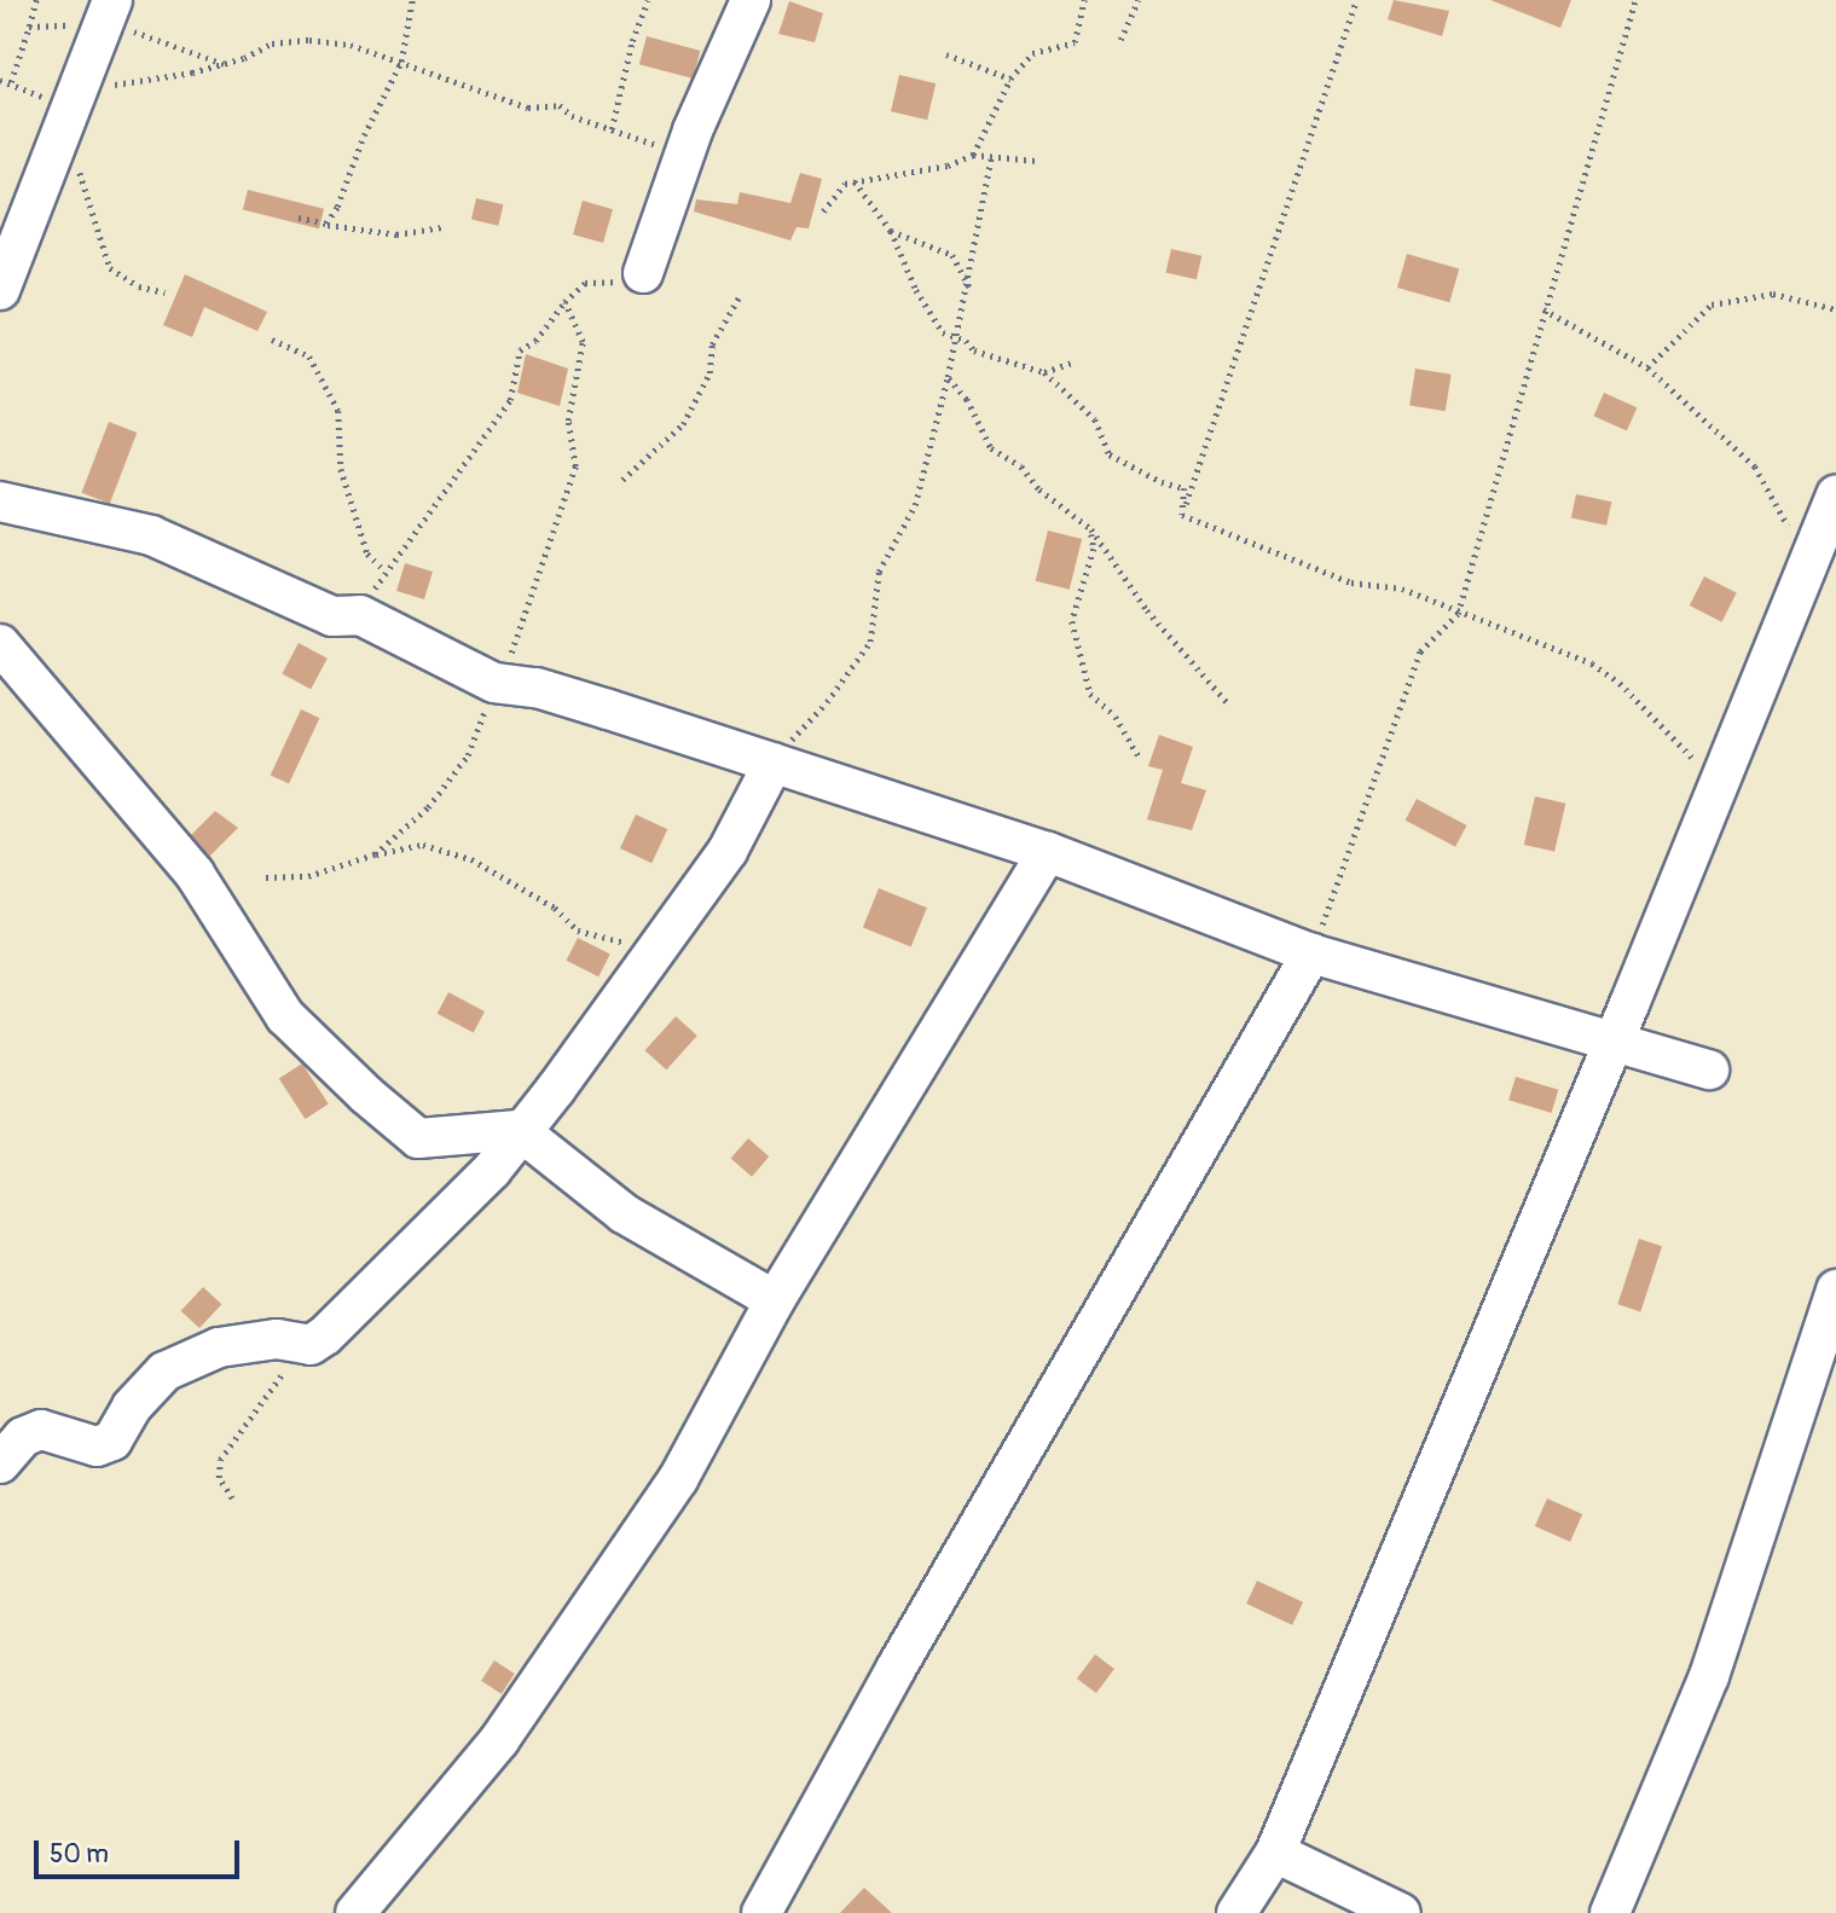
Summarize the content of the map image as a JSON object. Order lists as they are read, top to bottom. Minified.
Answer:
{"scale_bar":"50 m"}
